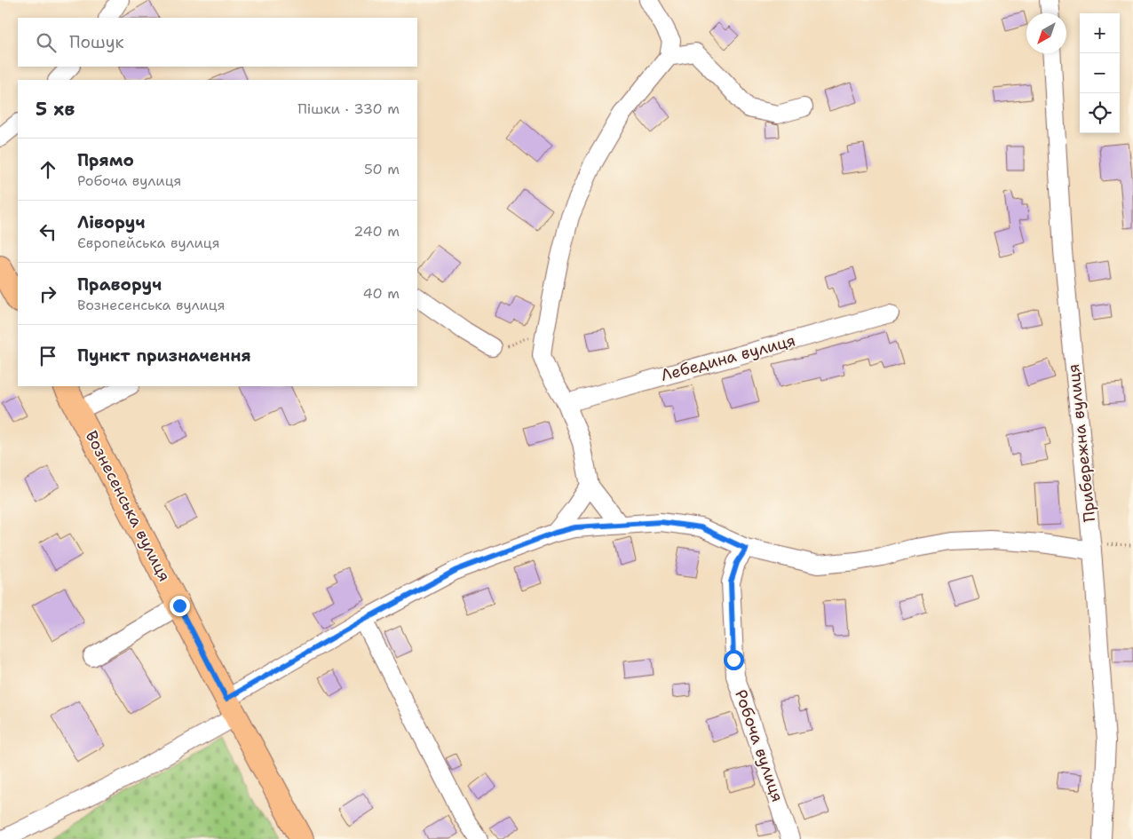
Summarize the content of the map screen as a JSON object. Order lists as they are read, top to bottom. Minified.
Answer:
{"streets":{"main road":["Вознесенська вулиця"],"street":["Лебедина вулиця","Прибережна вулиця","Робоча вулиця"]},"north":"bottom left","page":{"map_buttons":["+","−"],"search":"Пошук","heading":["5 хв","Пішки · 330 m"],"list":[["Прямо","Робоча вулиця","50 m"],["Ліворуч","Європейська вулиця","240 m"],["Праворуч","Вознесенська вулиця","40 m"],"Пункт призначення"]}}
